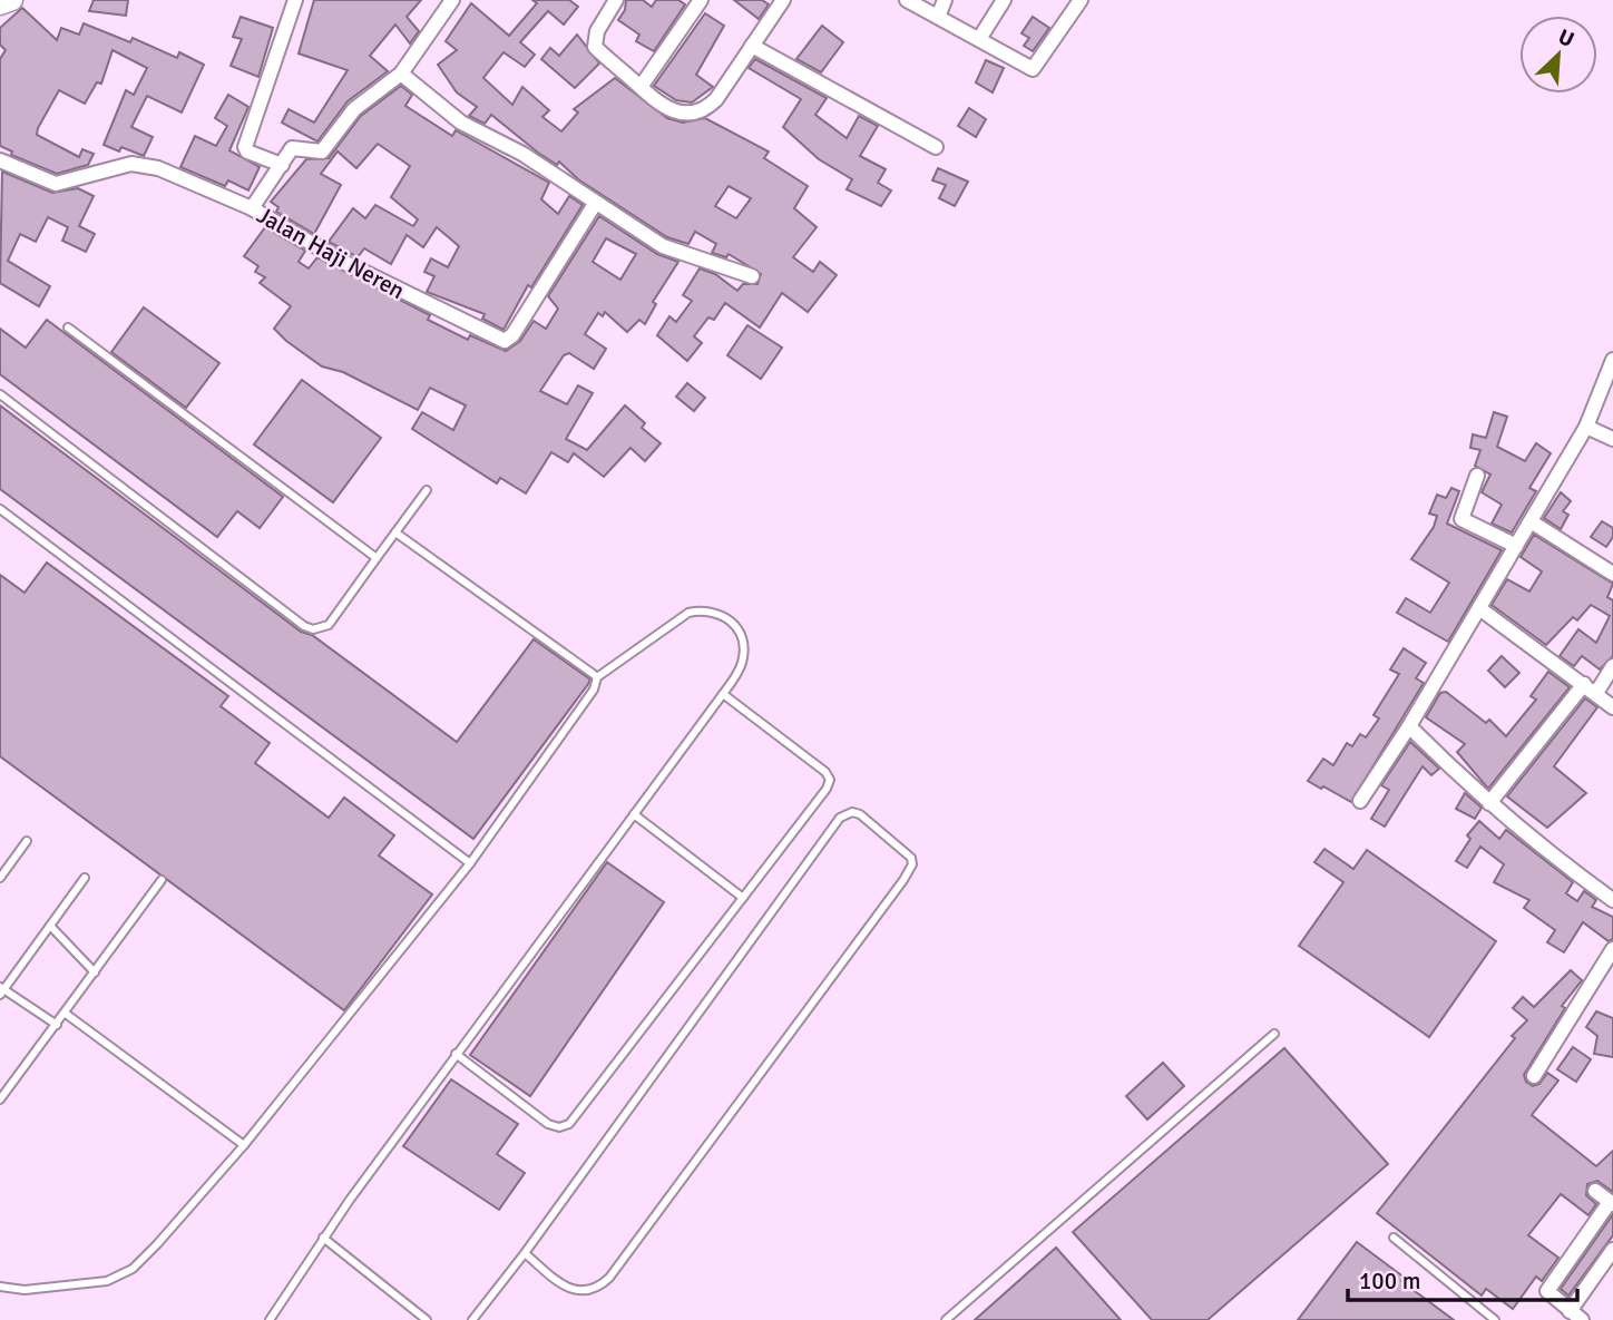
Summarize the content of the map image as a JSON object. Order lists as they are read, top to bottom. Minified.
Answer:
{"streets":{"street":["Jalan Haji Neren"]},"scale_bar":"100 m","north":"top right"}
